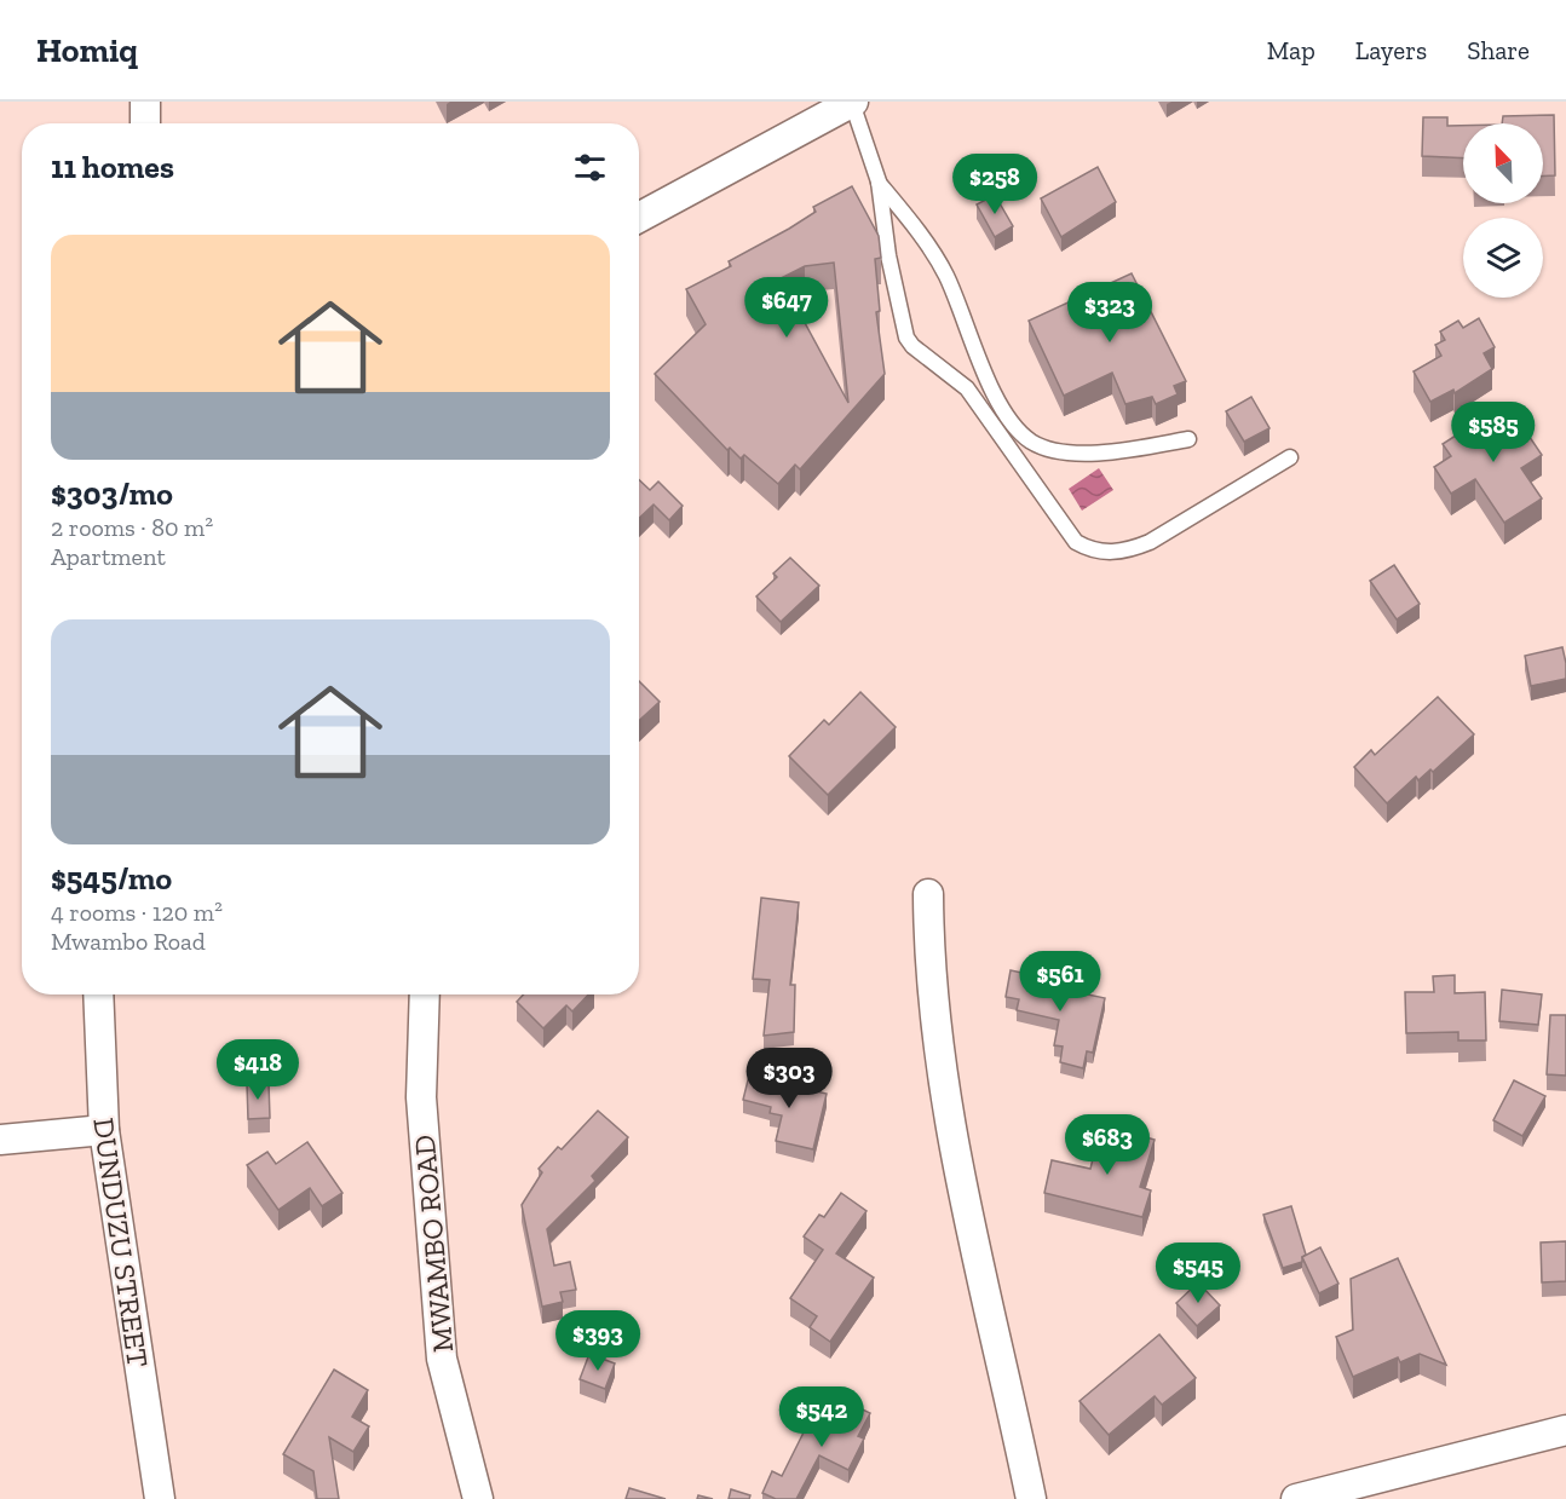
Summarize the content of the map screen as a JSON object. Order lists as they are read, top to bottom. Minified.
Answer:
{"streets":{"street":["DUNDUZU STREET","MWAMBO ROAD"]},"north":"top left","page":{"header":"Homiq","nav":["Map","Layers","Share"],"heading":"11 homes","price":["$258","$647","$323","$585","$561","$418","$303","$683","$545","$393","$542"],"list":[{"name":"$303/mo","note":"2 rooms · 80 m² · Apartment"},{"name":"$545/mo","note":"4 rooms · 120 m² · Mwambo Road"}]}}
